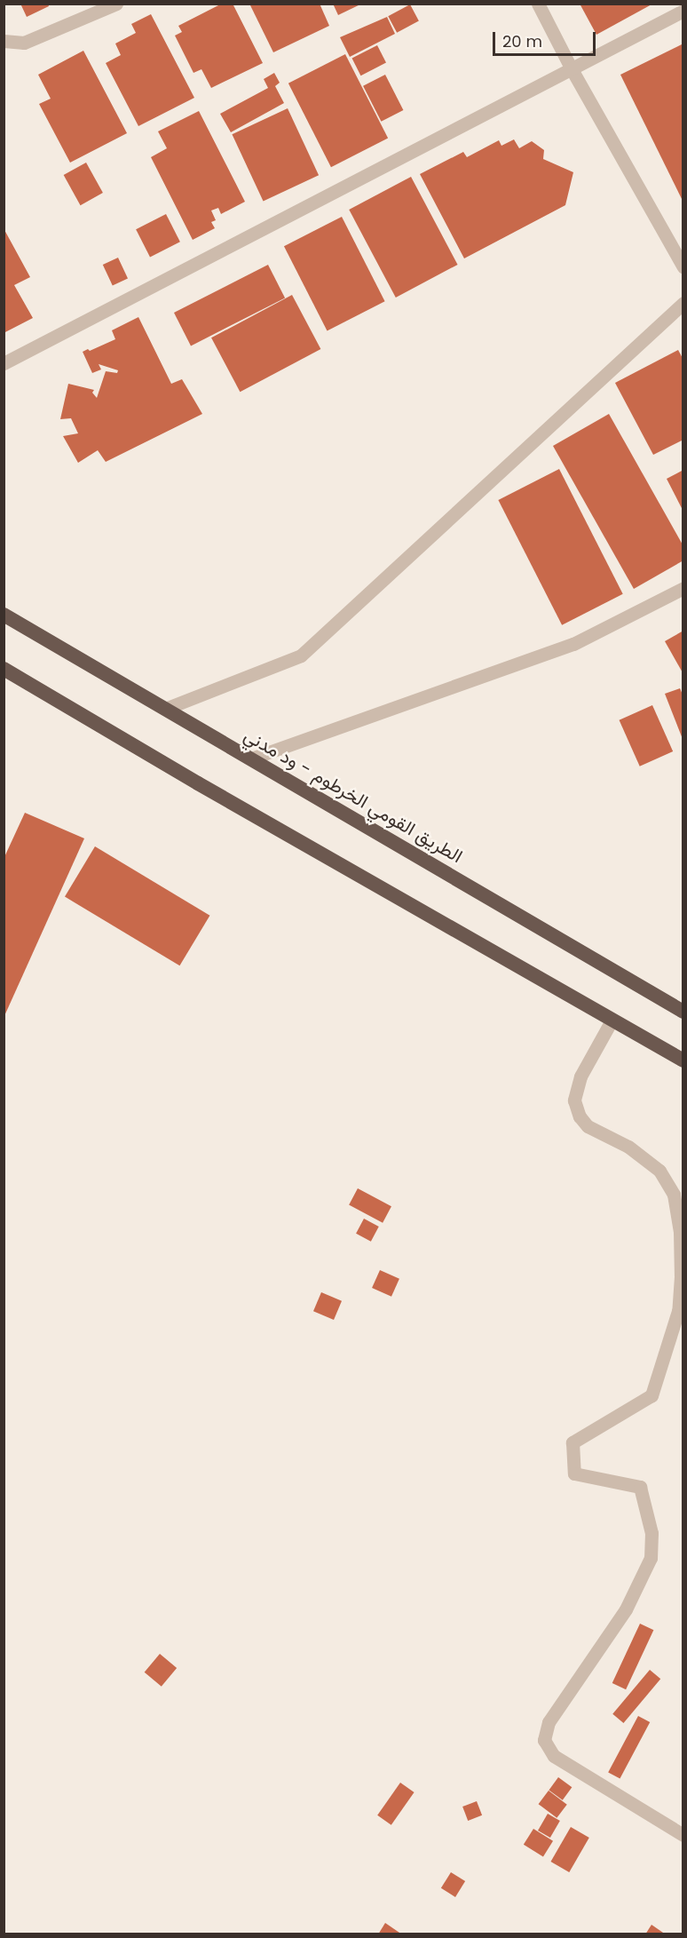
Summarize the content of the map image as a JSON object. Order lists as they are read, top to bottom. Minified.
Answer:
{"streets":{"highway":["الطريق القومي الخرطوم - ود مدني"]},"scale_bar":"20 m"}
